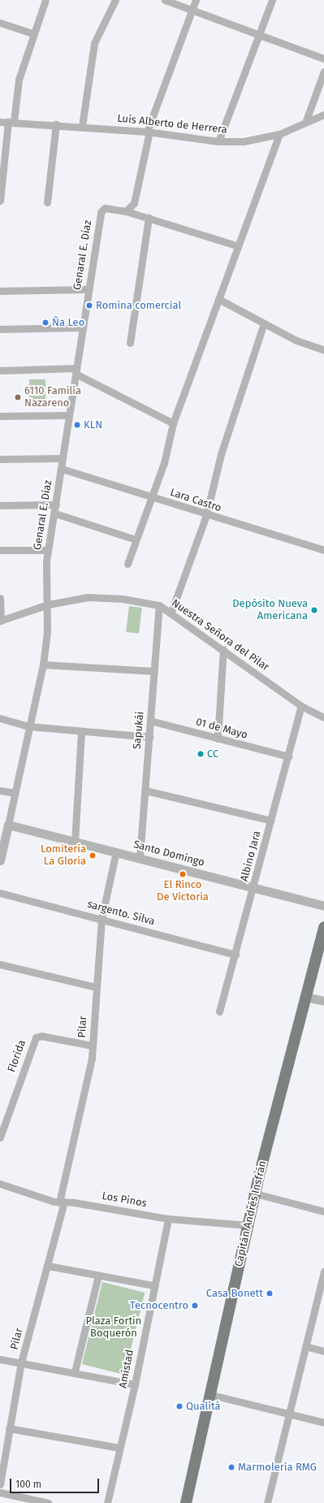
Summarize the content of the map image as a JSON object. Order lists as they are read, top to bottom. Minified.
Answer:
{"streets":{"main road":["Capitán Andrés Insfrán"],"street":["Luis Alberto de Herrera","Genaral E. Díaz","Lara Castro","Nuestra Señora del Pilar","01 de Mayo","Sapukái","Santo Domingo","Albino Jara","sargento. Silva","Pilar","Florida","Los Pinos","Amistad"]},"crossings":[["Genaral E. Díaz","Lara Castro"],["Genaral E. Díaz","Nuestra Señora del Pilar"],["Genaral E. Díaz","Santo Domingo"],["Nuestra Señora del Pilar","Sapukái"],["Nuestra Señora del Pilar","Albino Jara"],["01 de Mayo","Sapukái"],["01 de Mayo","Albino Jara"],["Sapukái","Santo Domingo"],["Santo Domingo","Albino Jara"],["Santo Domingo","Pilar"],["Albino Jara","sargento. Silva"],["sargento. Silva","Pilar"],["Pilar","Florida"],["Pilar","Los Pinos"],["Los Pinos","Capitán Andrés Insfrán"],["Los Pinos","Amistad"]],"parks":["Plaza Fortín Boquerón"],"places":["Romina comercial","Ña Leo","6110 Familia Nazareno","KLN","Depósito Nueva Americana","CC","Lomiteria La Gloria","El Rinco De Victoria","Casa Bonett","Tecnocentro","Qualitá","Marmoleria RMG"],"scale_bar":"100 m"}
